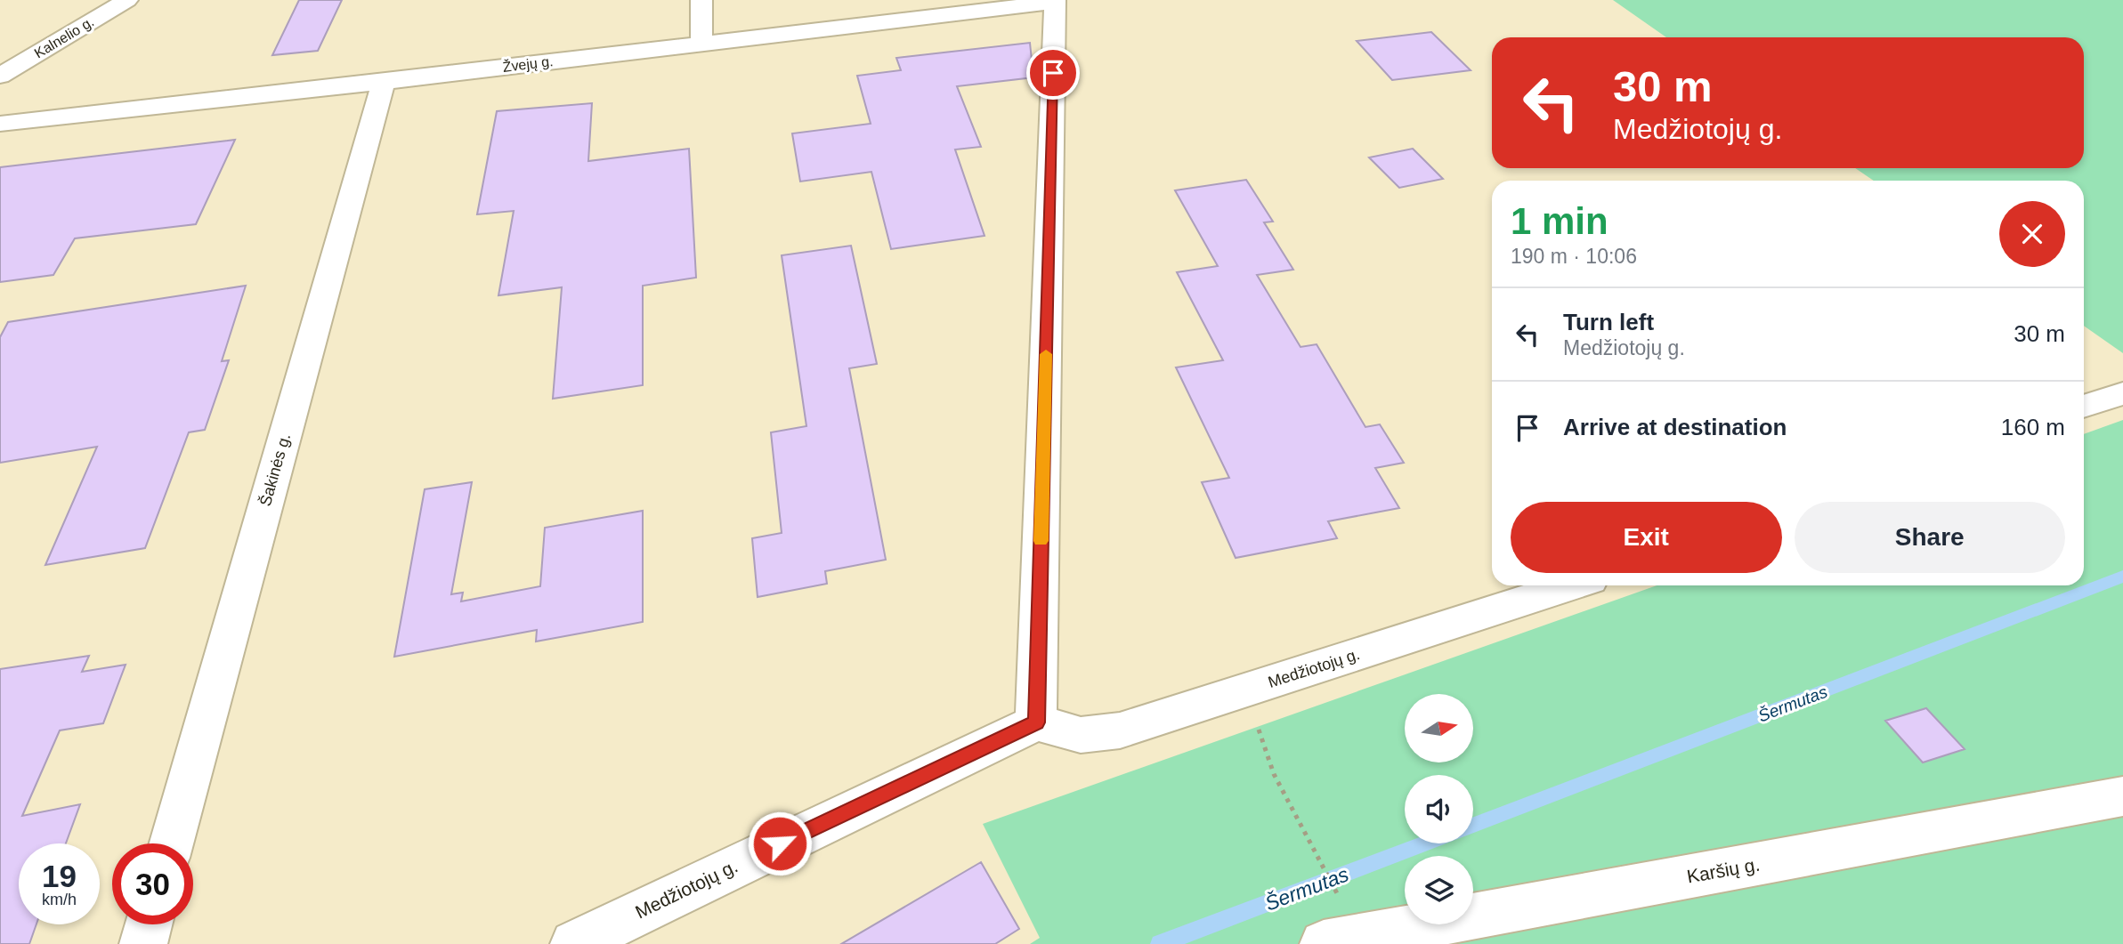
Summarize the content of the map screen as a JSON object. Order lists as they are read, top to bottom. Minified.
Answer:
{"streets":{"street":["Kalnelio g.","Žvejų g.","Šakinės g.","Medžiotojų g.","Karšių g."]},"crossings":[["Žvejų g.","Šakinės g."]],"water":["Šermutas"],"north":"right","page":{"turn":["30 m","Medžiotojų g."],"heading":["1 min","190 m · 10:06"],"list":[{"name":"Turn left","note":"Medžiotojų g.","value":"30 m"},{"name":"Arrive at destination","value":"160 m"}],"buttons":["Exit","Share"],"speed":"19 km/h","limit":"30"}}
